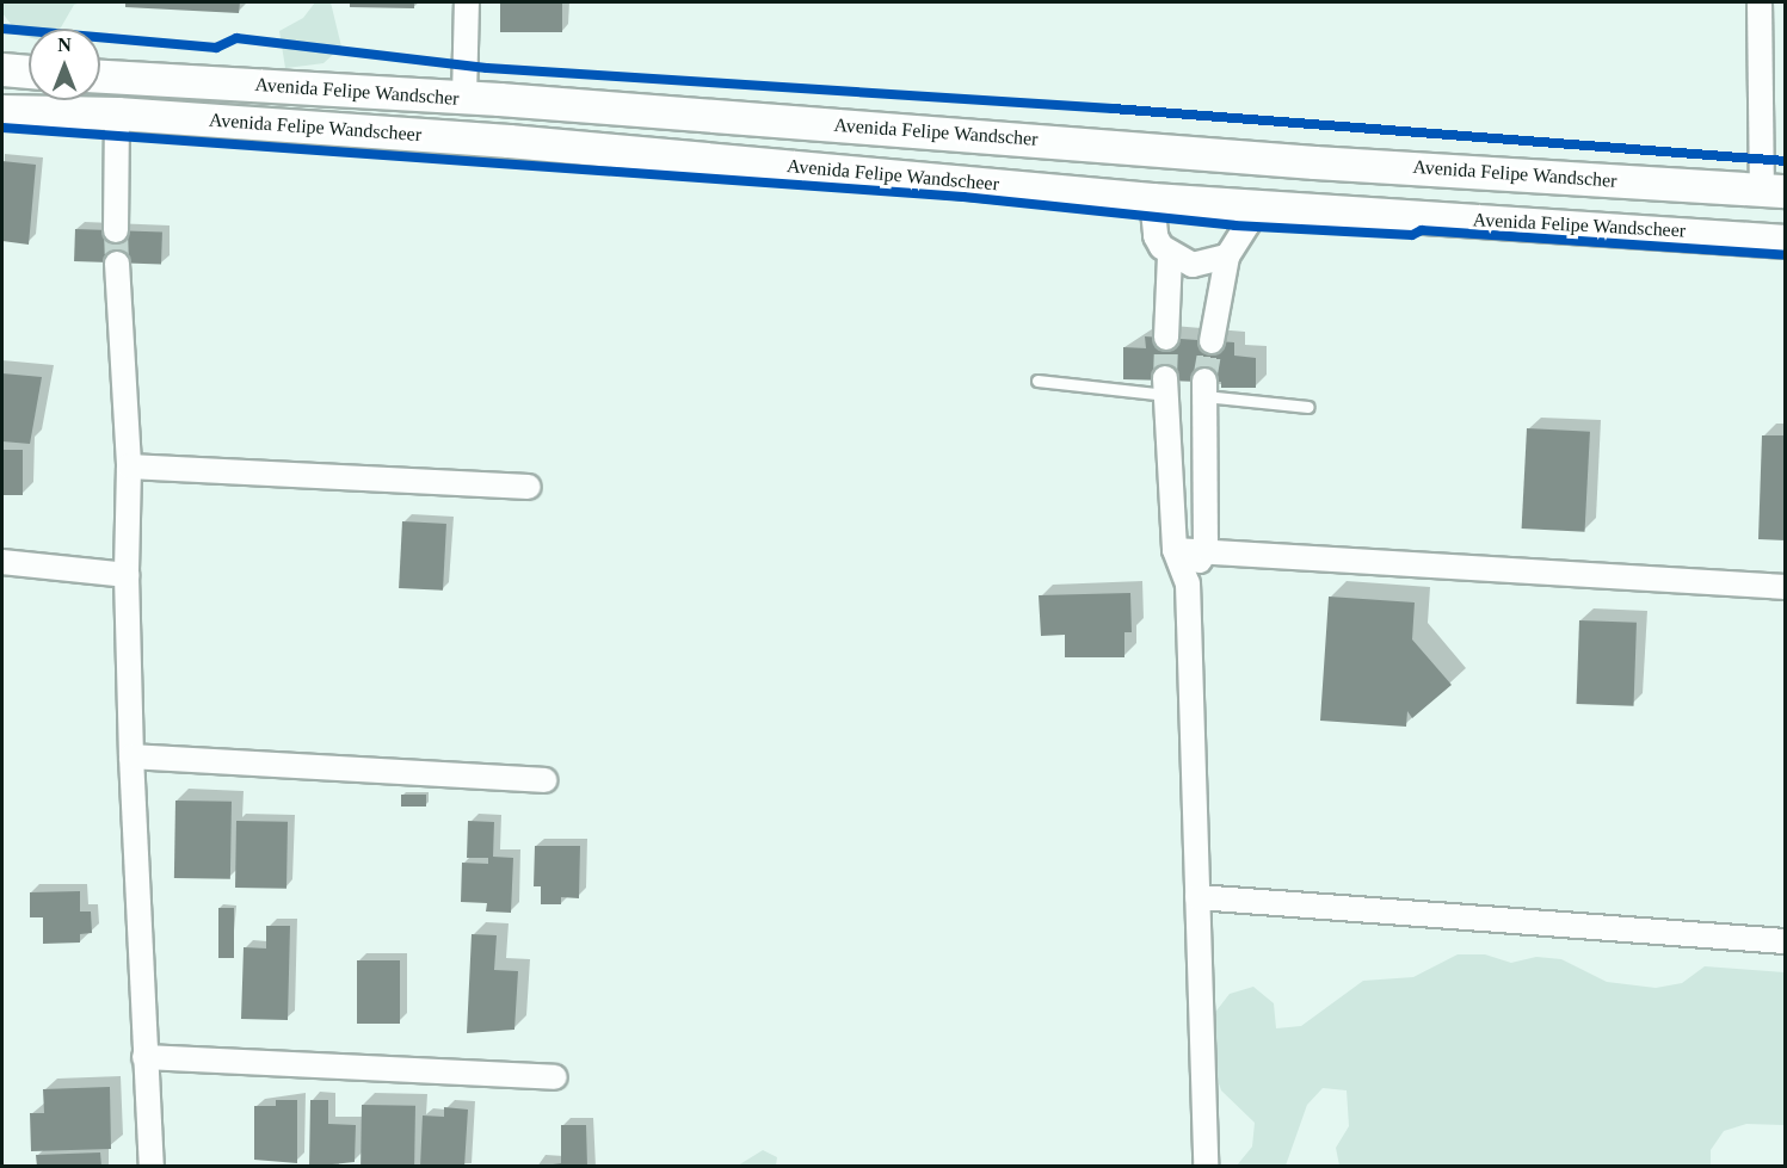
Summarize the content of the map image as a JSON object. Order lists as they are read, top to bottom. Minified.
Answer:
{"streets":{"main road":["Avenida Felipe Wandscher","Avenida Felipe Wandscheer"]},"north":"top"}
